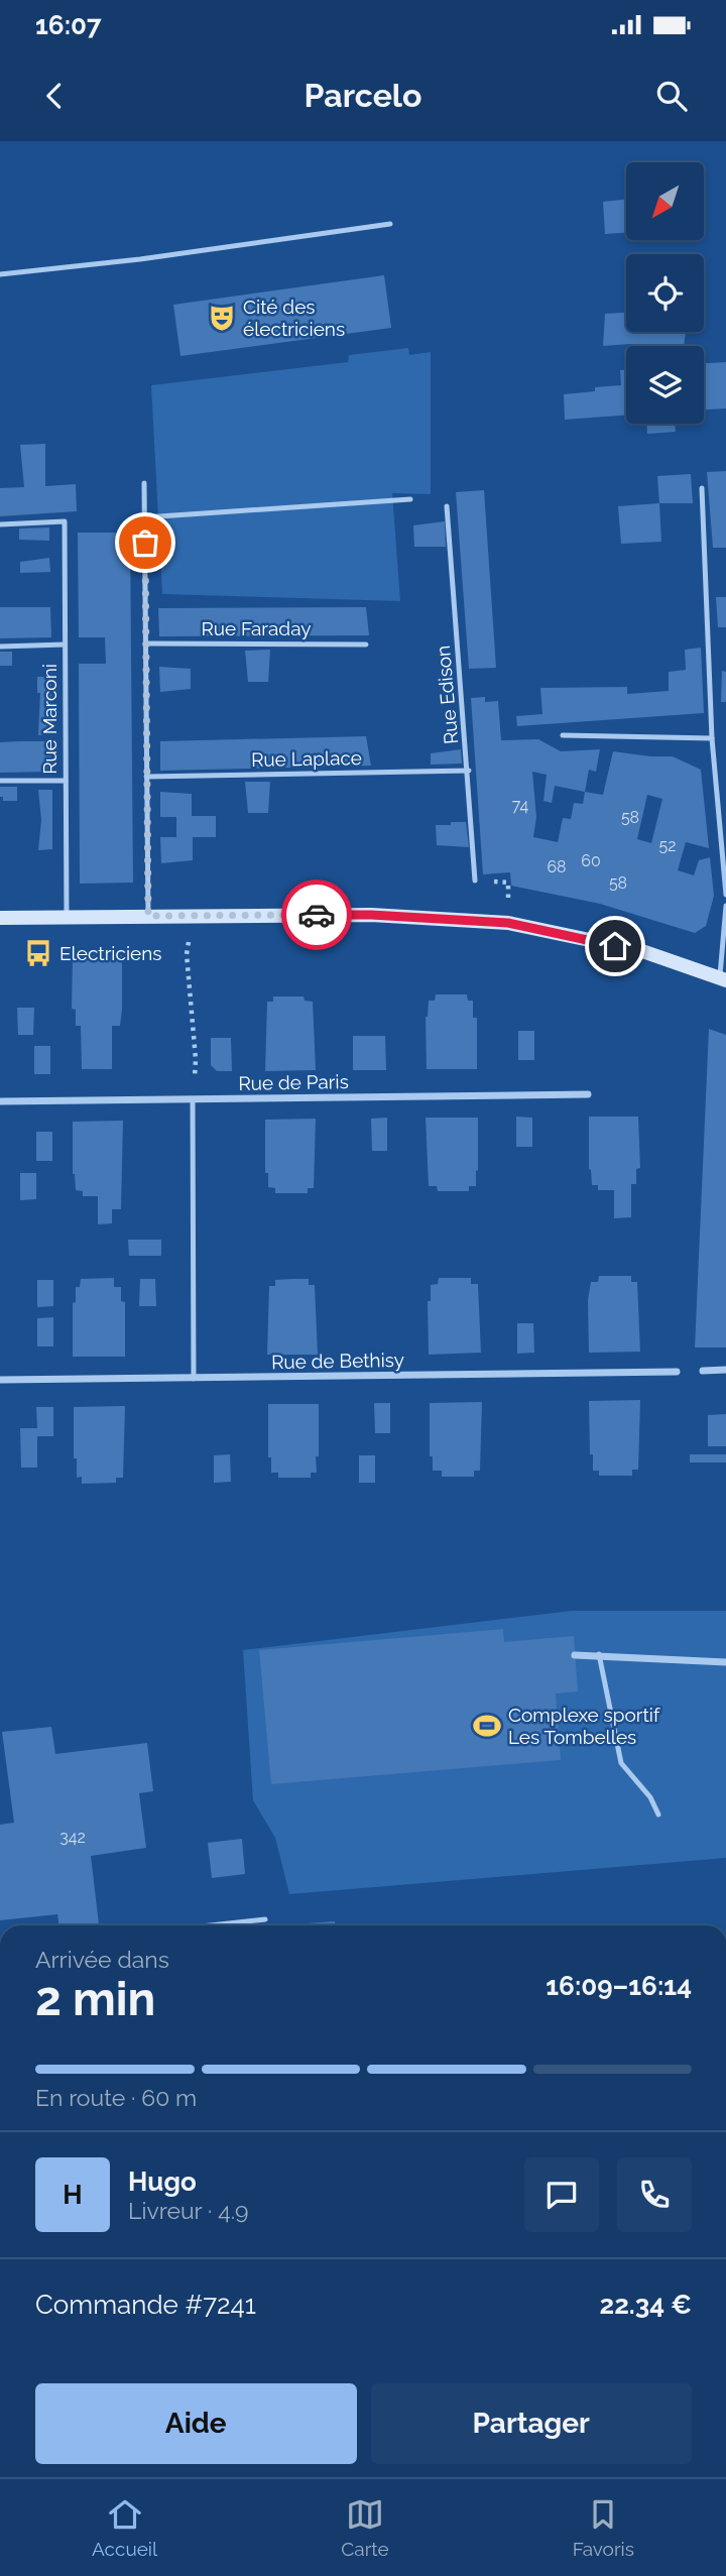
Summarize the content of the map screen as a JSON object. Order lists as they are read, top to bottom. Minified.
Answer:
{"streets":{"street":["Rue de Paris","Rue de Bethisy"],"lane":["Rue Faraday","Rue Edison","Rue Marconi","Rue Laplace"]},"crossings":[["Rue Edison","Rue Laplace"]],"places":{"theatre":["Cité des électriciens"],"bus stop":["Electriciens"],"sports":["Complexe sportif Les Tombelles"]},"house_numbers":["74","58","52","60","68","58","342"],"north":"bottom left","page":{"status":"16:07","header":"Parcelo","heading":["2 min","Arrivée dans","16:09–16:14"],"panel":["Hugo","Livreur · 4.9","Commande #7241","22.34 €"],"bar":"En route · 60 m","round":"H","buttons":["Aide","Partager"],"tabs":["Accueil","Carte","Favoris"]}}
